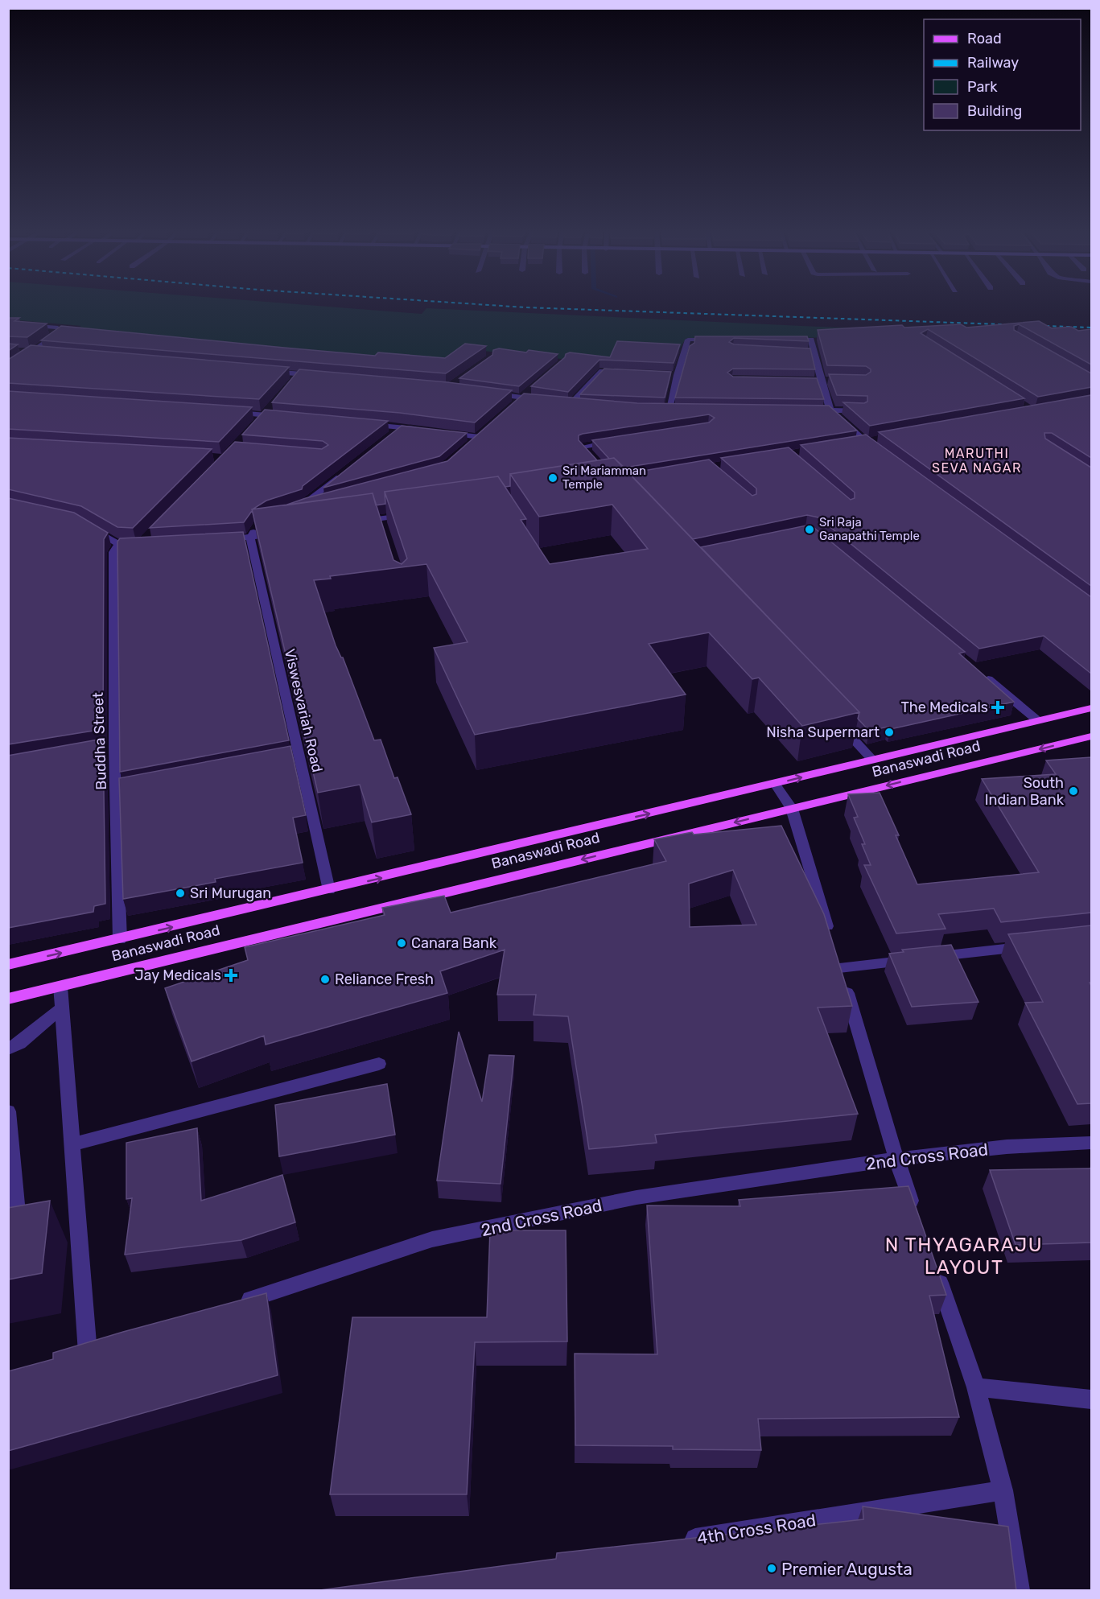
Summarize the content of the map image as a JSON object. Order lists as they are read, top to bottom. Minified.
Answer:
{"streets":{"main road":["Banaswadi Road"],"street":["Viswesvariah Road","Buddha Street","2nd Cross Road","4th Cross Road"]},"crossings":[["Viswesvariah Road","Banaswadi Road"],["Buddha Street","Banaswadi Road"]],"districts":["MARUTHI SEVA NAGAR","N THYAGARAJU LAYOUT"],"places":{"other":["Sri Mariamman Temple","Sri Raja Ganapathi Temple","Nisha Supermart","South Indian Bank","Sri Murugan","Canara Bank","Reliance Fresh","Premier Augusta"],"health":["The Medicals","Jay Medicals"]},"legend":["Road","Railway","Park","Building"]}
